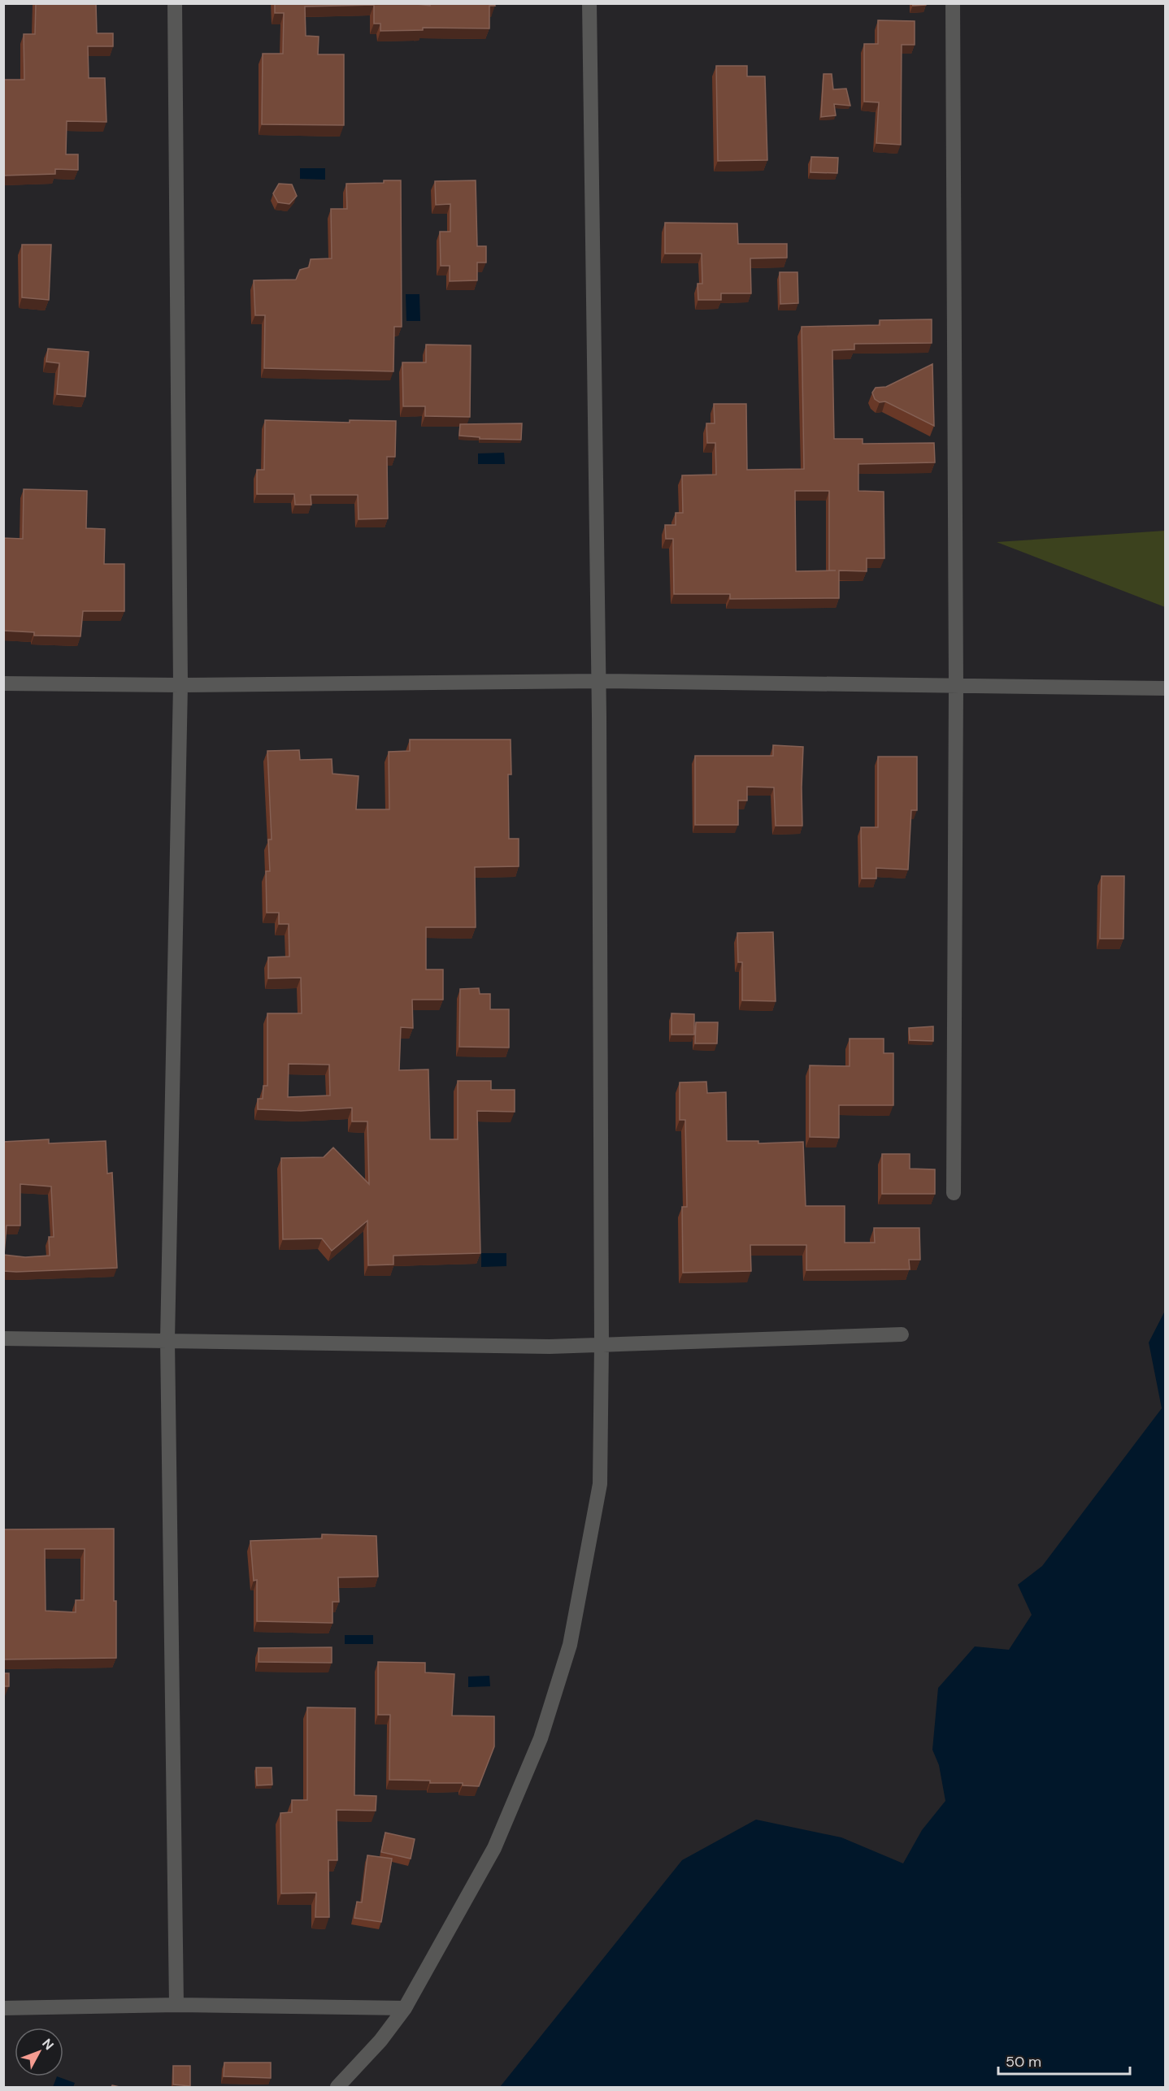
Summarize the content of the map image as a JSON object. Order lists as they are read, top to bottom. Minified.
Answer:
{"scale_bar":"50 m","north":"top right"}
